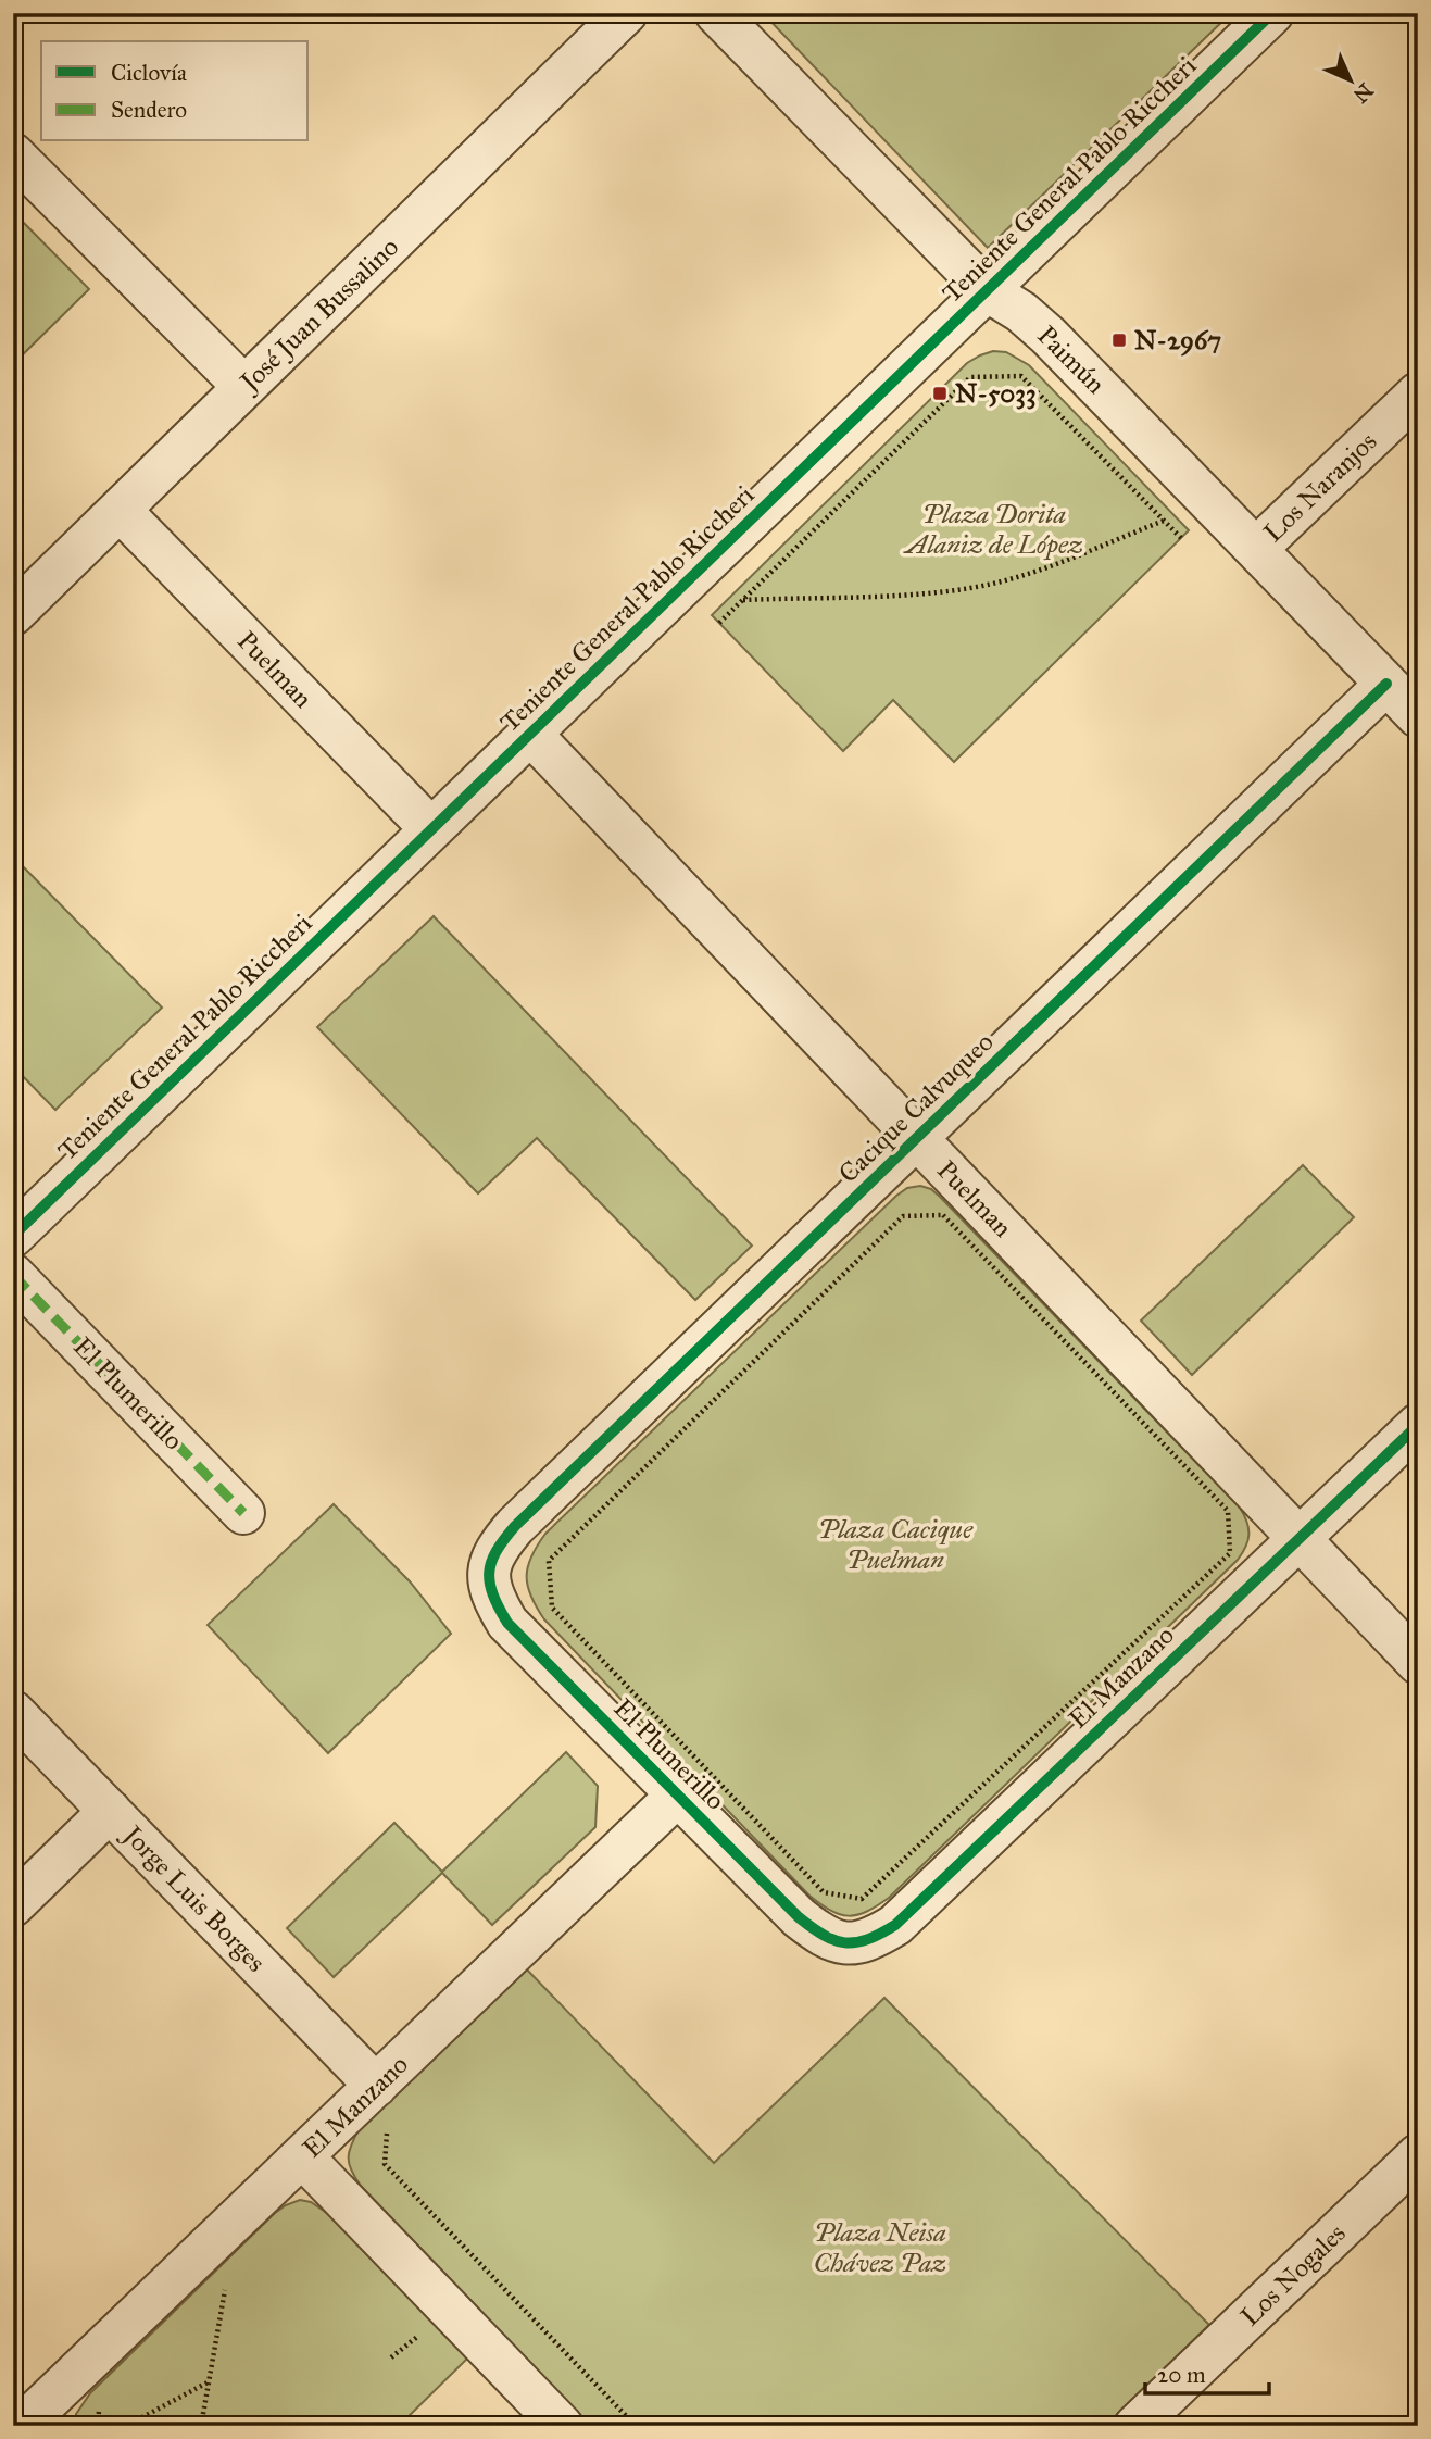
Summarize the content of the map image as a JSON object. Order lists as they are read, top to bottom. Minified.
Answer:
{"streets":{"street":["Teniente General Pablo Riccheri","José Juan Bussalino","Paimún","Los Naranjos","Puelman","Cacique Calvuqueo","El Plumerillo","El Manzano","Jorge Luis Borges","Los Nogales"]},"crossings":[["Teniente General Pablo Riccheri","Paimún"],["Teniente General Pablo Riccheri","Puelman"],["José Juan Bussalino","Puelman"],["Paimún","Los Naranjos"],["Paimún","Cacique Calvuqueo"],["Puelman","Cacique Calvuqueo"],["Puelman","El Manzano"],["Cacique Calvuqueo","El Plumerillo"],["El Plumerillo","El Manzano"],["El Manzano","Jorge Luis Borges"]],"parks":["Plaza Dorita Alaniz de López","Plaza Cacique Puelman","Plaza Neisa Chávez Paz"],"places":{"transit":["N-2967","N-5033"]},"legend":["Ciclovía","Sendero"],"scale_bar":"20 m","north":"bottom right"}
